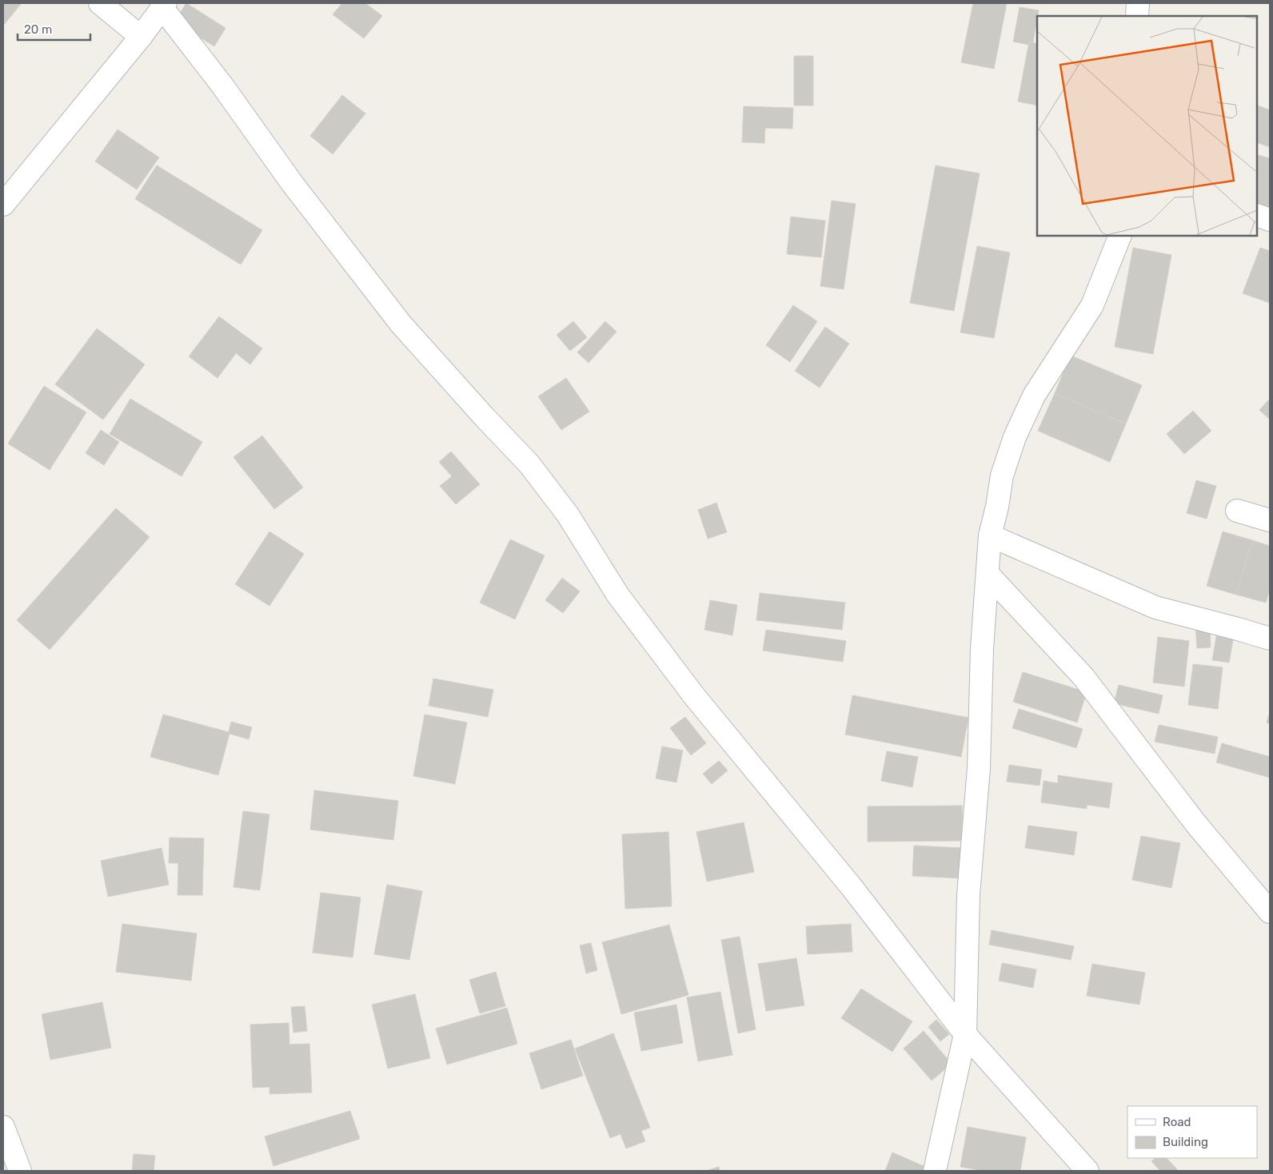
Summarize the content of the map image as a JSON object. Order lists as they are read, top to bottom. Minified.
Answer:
{"legend":["Road","Building"],"scale_bar":"20 m"}
